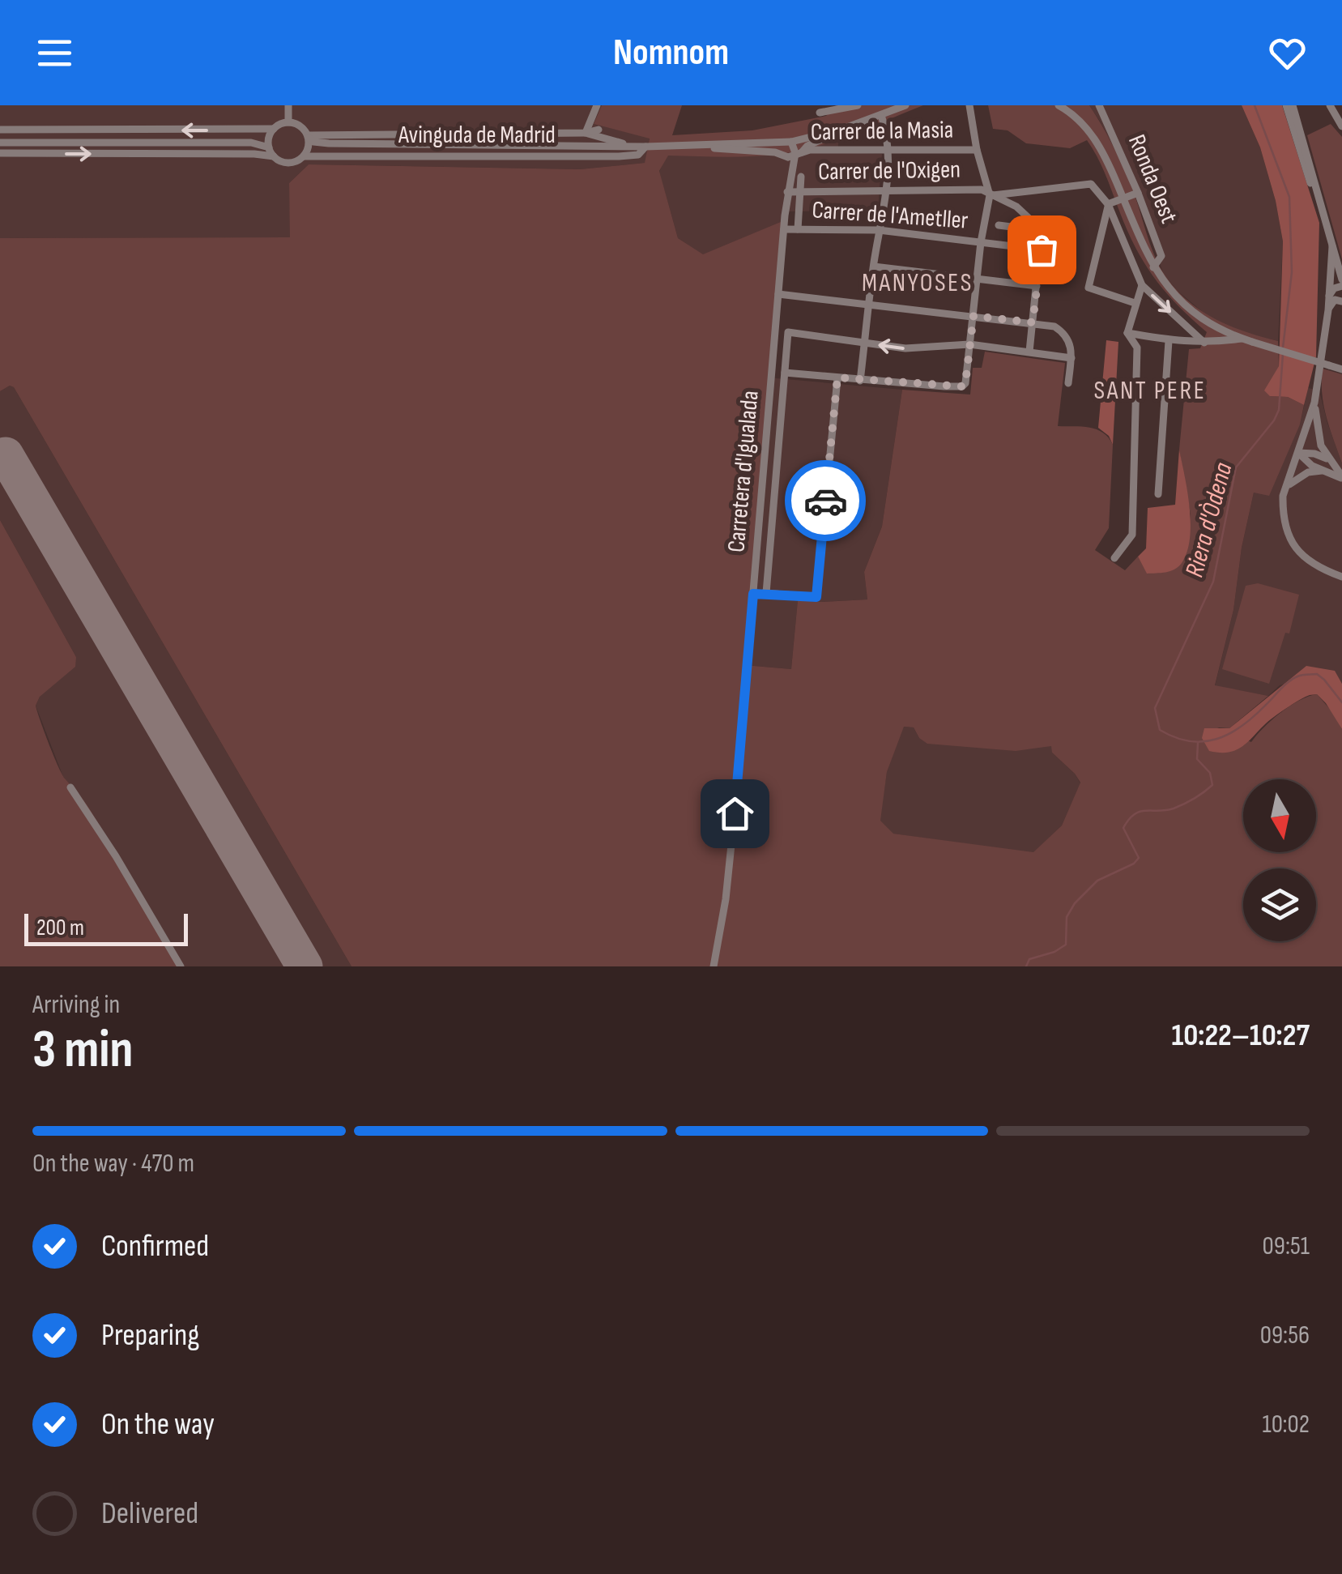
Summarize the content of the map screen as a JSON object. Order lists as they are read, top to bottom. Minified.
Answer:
{"streets":{"street":["Carrer de la Masia","Avinguda de Madrid","Carrer de l'Oxigen","Ronda Oest","Carrer de l'Ametller","Carretera d'Igualada"]},"crossings":[["Carrer de la Masia","Carretera d'Igualada"],["Avinguda de Madrid","Carretera d'Igualada"],["Carrer de l'Oxigen","Carretera d'Igualada"],["Carrer de l'Ametller","Carretera d'Igualada"]],"districts":["MANYOSES","SANT PERE"],"water":["Riera d'Òdena"],"scale_bar":"200 m","north":"bottom","page":{"header":"Nomnom","scale":"200 m","heading":["3 min","Arriving in","10:22–10:27"],"bar":"On the way · 470 m","list":[["Confirmed","09:51"],["Preparing","09:56"],["On the way","10:02"],"Delivered"]}}
